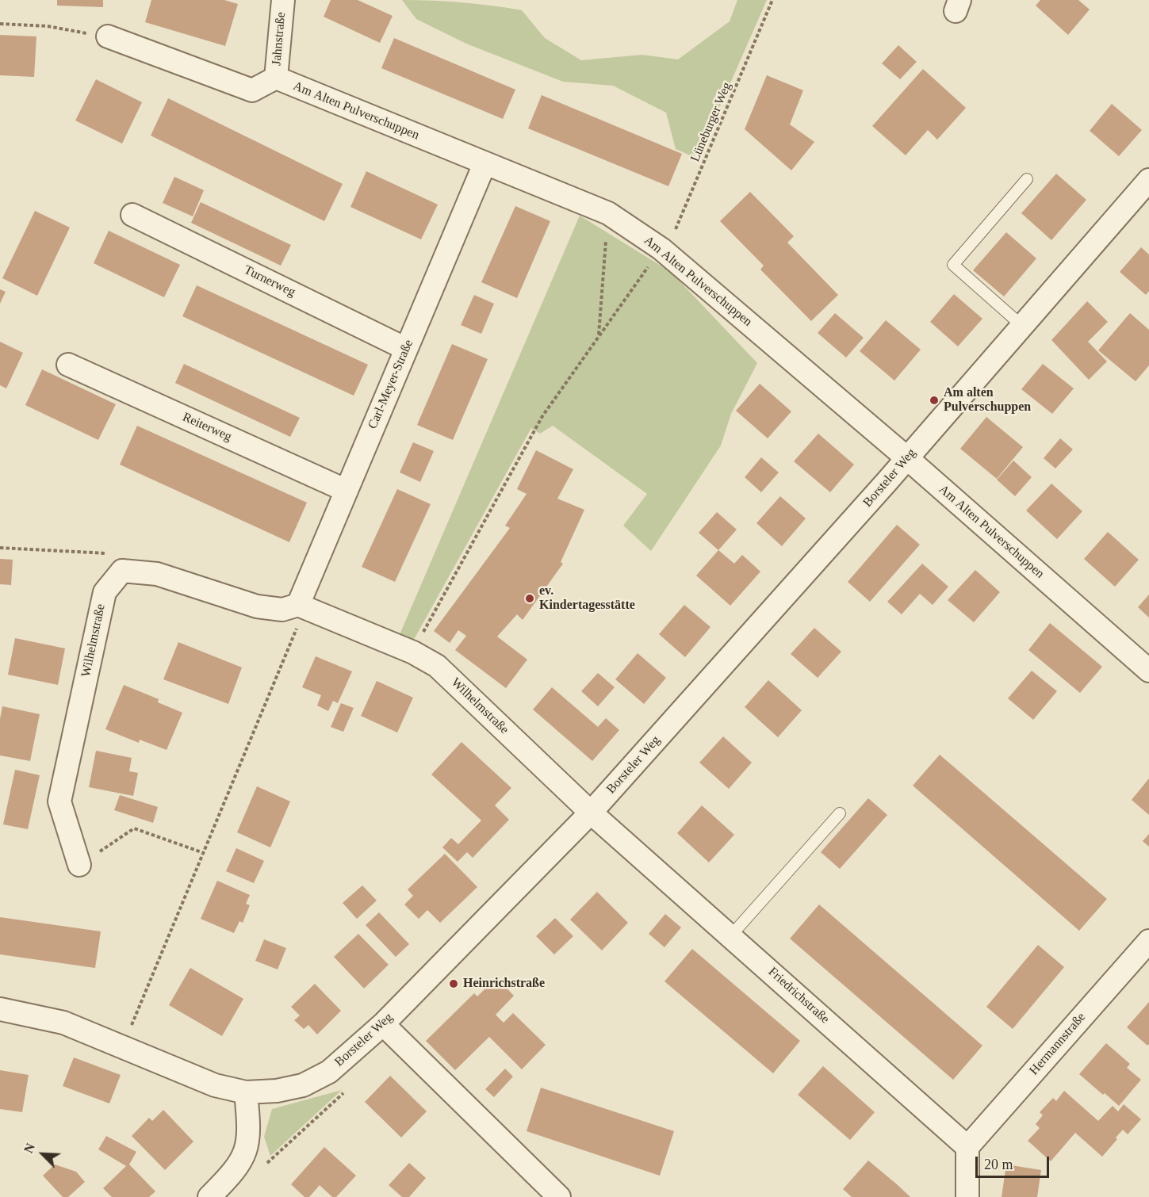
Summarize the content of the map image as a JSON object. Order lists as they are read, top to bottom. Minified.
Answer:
{"streets":{"street":["Jahnstraße","Am Alten Pulverschuppen","Turnerweg","Carl-Meyer-Straße","Reiterweg","Borsteler Weg","Wilhelmstraße","Friedrichstraße","Hermannstraße"],"path":["Lüneburger Weg"]},"crossings":[["Jahnstraße","Am Alten Pulverschuppen"],["Am Alten Pulverschuppen","Lüneburger Weg"],["Am Alten Pulverschuppen","Carl-Meyer-Straße"],["Am Alten Pulverschuppen","Borsteler Weg"],["Lüneburger Weg","Wilhelmstraße"],["Turnerweg","Carl-Meyer-Straße"],["Carl-Meyer-Straße","Reiterweg"],["Carl-Meyer-Straße","Wilhelmstraße"],["Borsteler Weg","Wilhelmstraße"],["Borsteler Weg","Friedrichstraße"],["Wilhelmstraße","Friedrichstraße"],["Friedrichstraße","Hermannstraße"]],"places":["Am alten Pulverschuppen","ev. Kindertagesstätte","Heinrichstraße"],"scale_bar":"20 m","north":"top left"}
